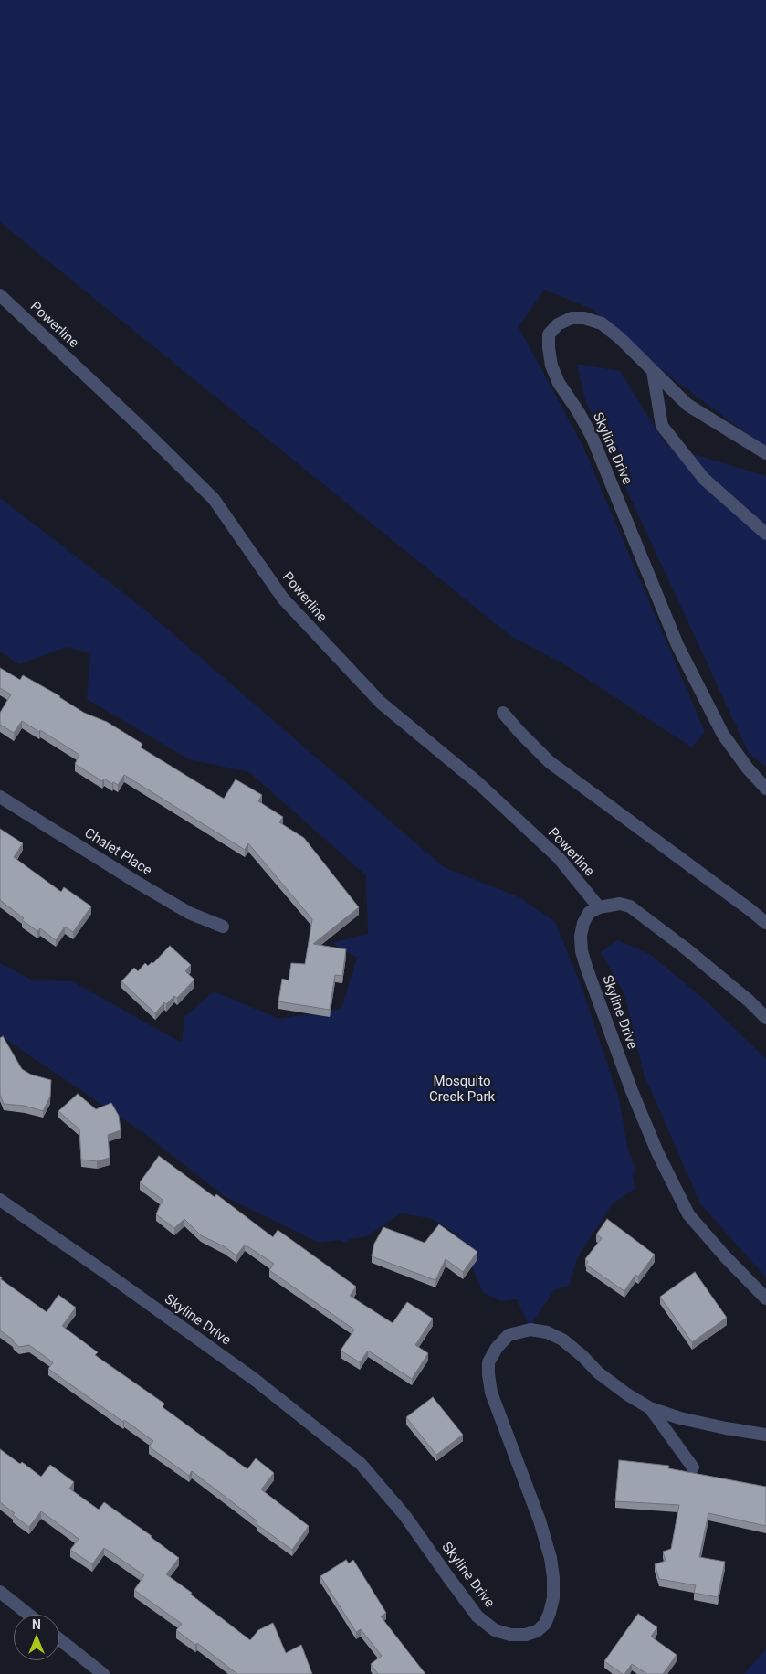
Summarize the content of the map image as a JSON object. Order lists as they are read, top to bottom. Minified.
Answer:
{"streets":{"street":["Powerline","Skyline Drive","Chalet Place"]},"crossings":[["Powerline","Skyline Drive"]],"parks":["Mosquito Creek Park"],"north":"top"}
